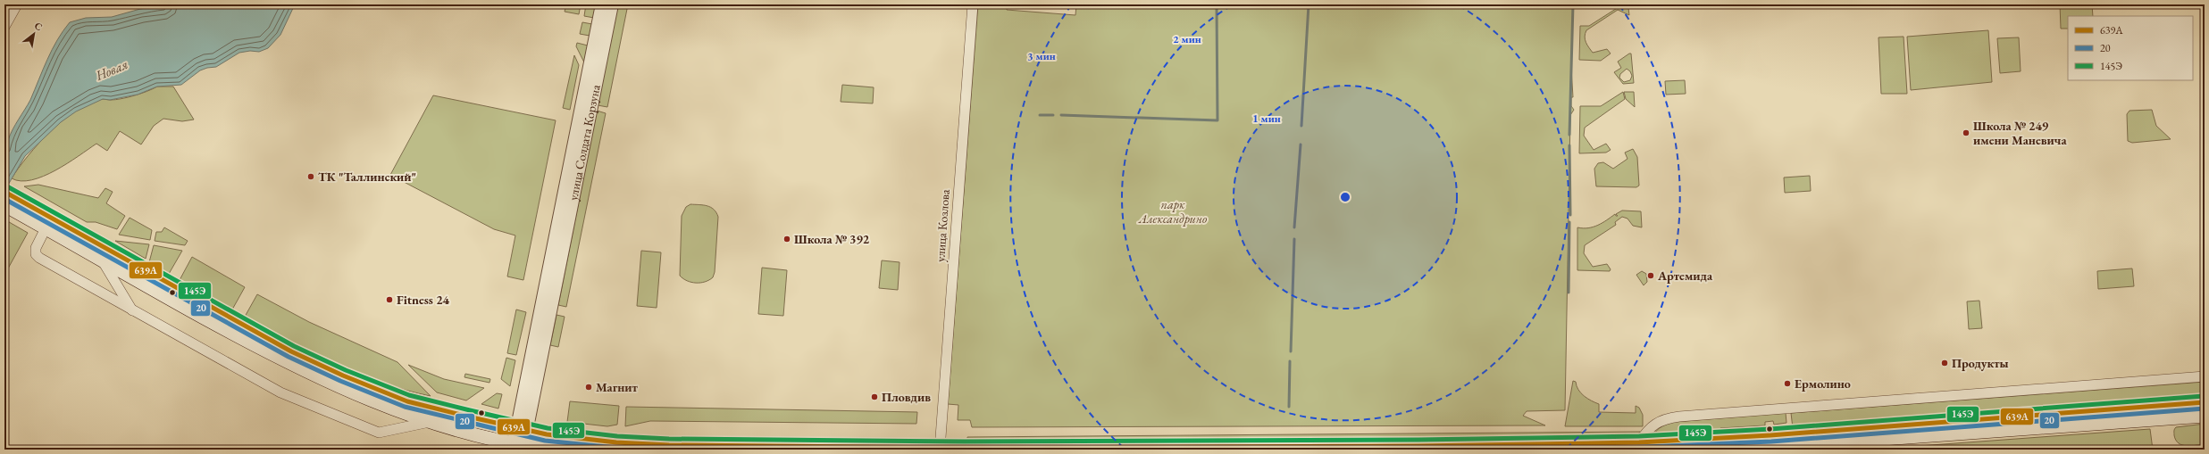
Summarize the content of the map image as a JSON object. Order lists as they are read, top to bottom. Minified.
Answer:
{"streets":{"street":["улица Солдата Корзуна","улица Козлова"]},"water":["Новая"],"parks":["парк Александрино"],"places":["Школа № 249 имени Маневича","ТК \"Таллинский\"","Школа № 392","Артемида","Fitness 24","Продукты","Ермолино","Магнит","Пловдив"],"lines":["transit line 145Э","transit line 639А","transit line 20"],"legend":["639А","20","145Э"],"north":"top right","rings":["2 мин","3 мин","1 мин"]}
